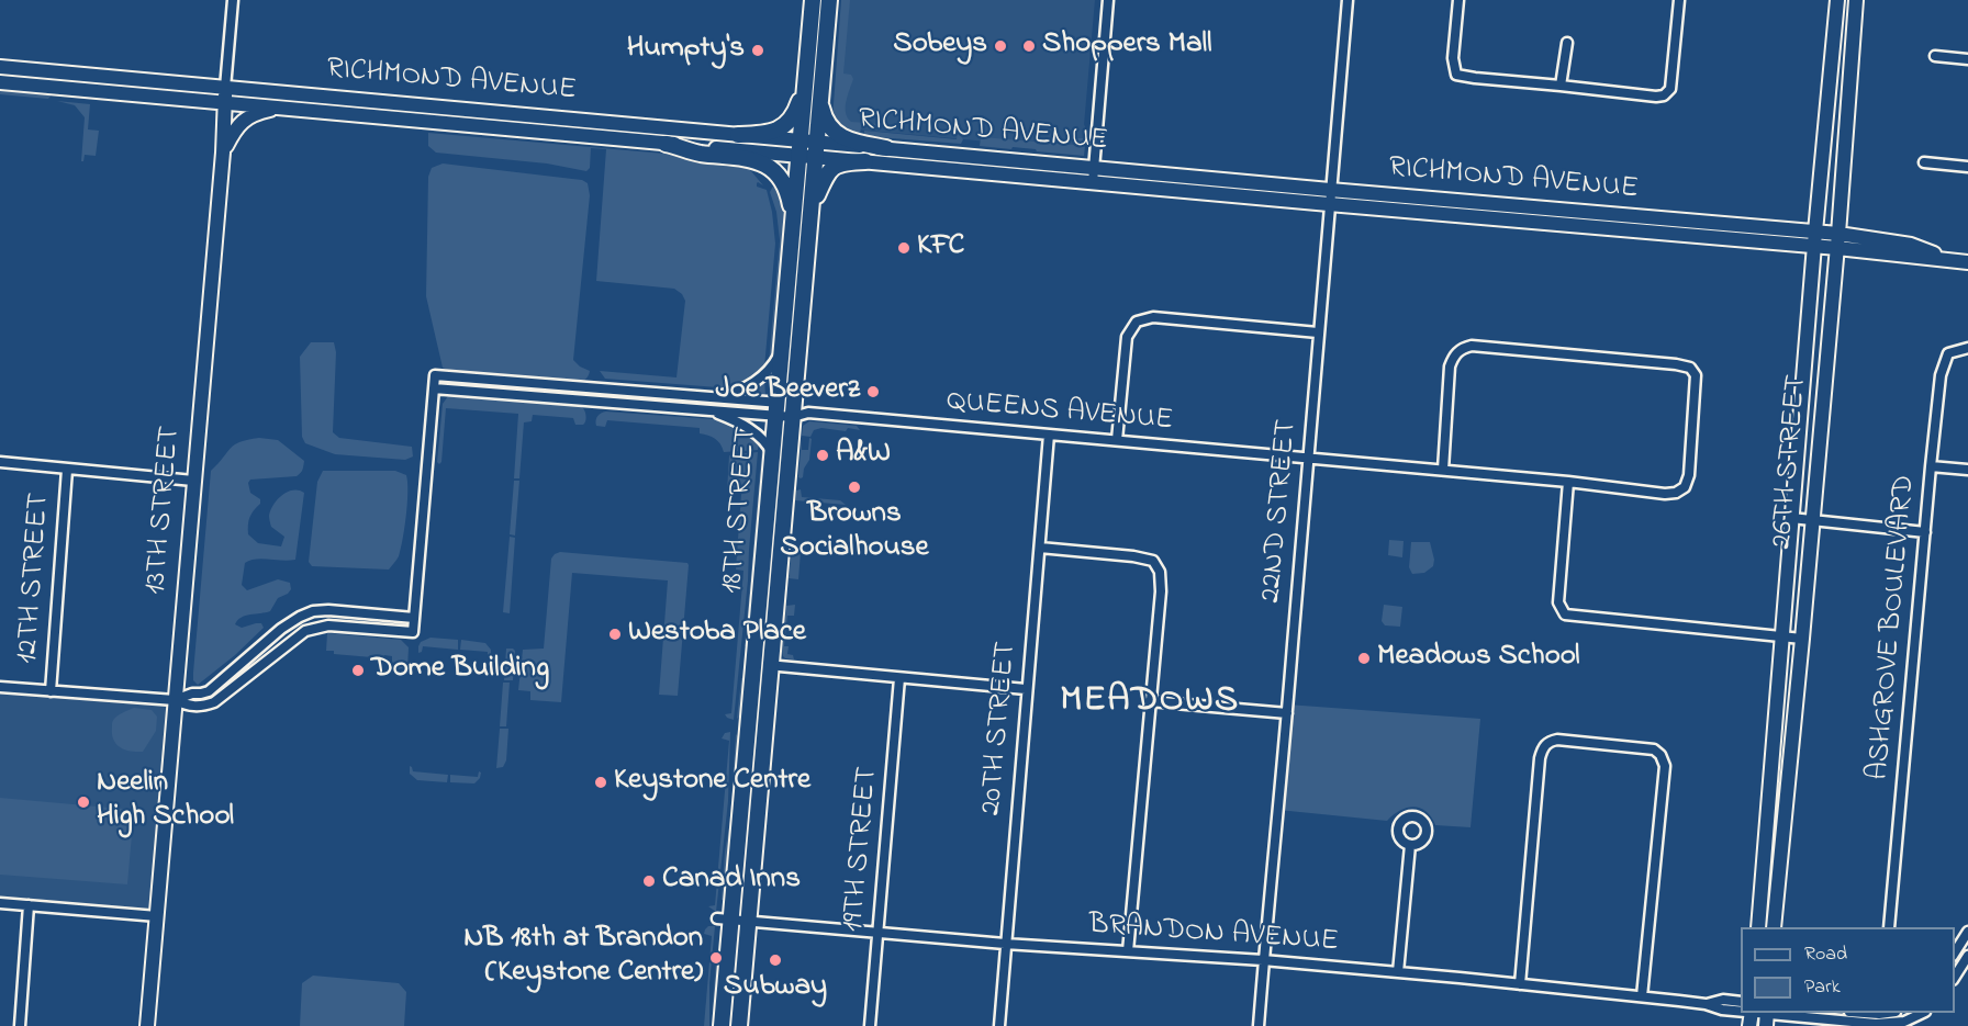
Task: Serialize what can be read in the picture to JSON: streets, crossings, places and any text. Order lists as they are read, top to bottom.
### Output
{
  "streets": {
    "main road": [
      "RICHMOND AVENUE",
      "26TH STREET",
      "13TH STREET",
      "18TH STREET"
    ],
    "street": [
      "QUEENS AVENUE",
      "22ND STREET",
      "12TH STREET",
      "ASHGROVE BOULEVARD",
      "20TH STREET",
      "19TH STREET",
      "BRANDON AVENUE"
    ]
  },
  "crossings": [
    ["RICHMOND AVENUE", "26TH STREET"],
    ["RICHMOND AVENUE", "13TH STREET"],
    ["RICHMOND AVENUE", "18TH STREET"],
    ["RICHMOND AVENUE", "22ND STREET"],
    ["QUEENS AVENUE", "18TH STREET"],
    ["QUEENS AVENUE", "22ND STREET"],
    ["QUEENS AVENUE", "20TH STREET"],
    ["18TH STREET", "BRANDON AVENUE"],
    ["22ND STREET", "BRANDON AVENUE"],
    ["20TH STREET", "BRANDON AVENUE"],
    ["19TH STREET", "BRANDON AVENUE"]
  ],
  "districts": ["MEADOWS"],
  "places": [
    "Sobeys",
    "Shoppers Mall",
    "Humpty's",
    "KFC",
    "Joe Beeverz",
    "A&W",
    "Browns Socialhouse",
    "Westoba Place",
    "Meadows School",
    "Dome Building",
    "Keystone Centre",
    "Neelin High School",
    "Canad Inns",
    "NB 18th at Brandon (Keystone Centre)",
    "Subway"
  ],
  "legend": ["Road", "Park"]
}
